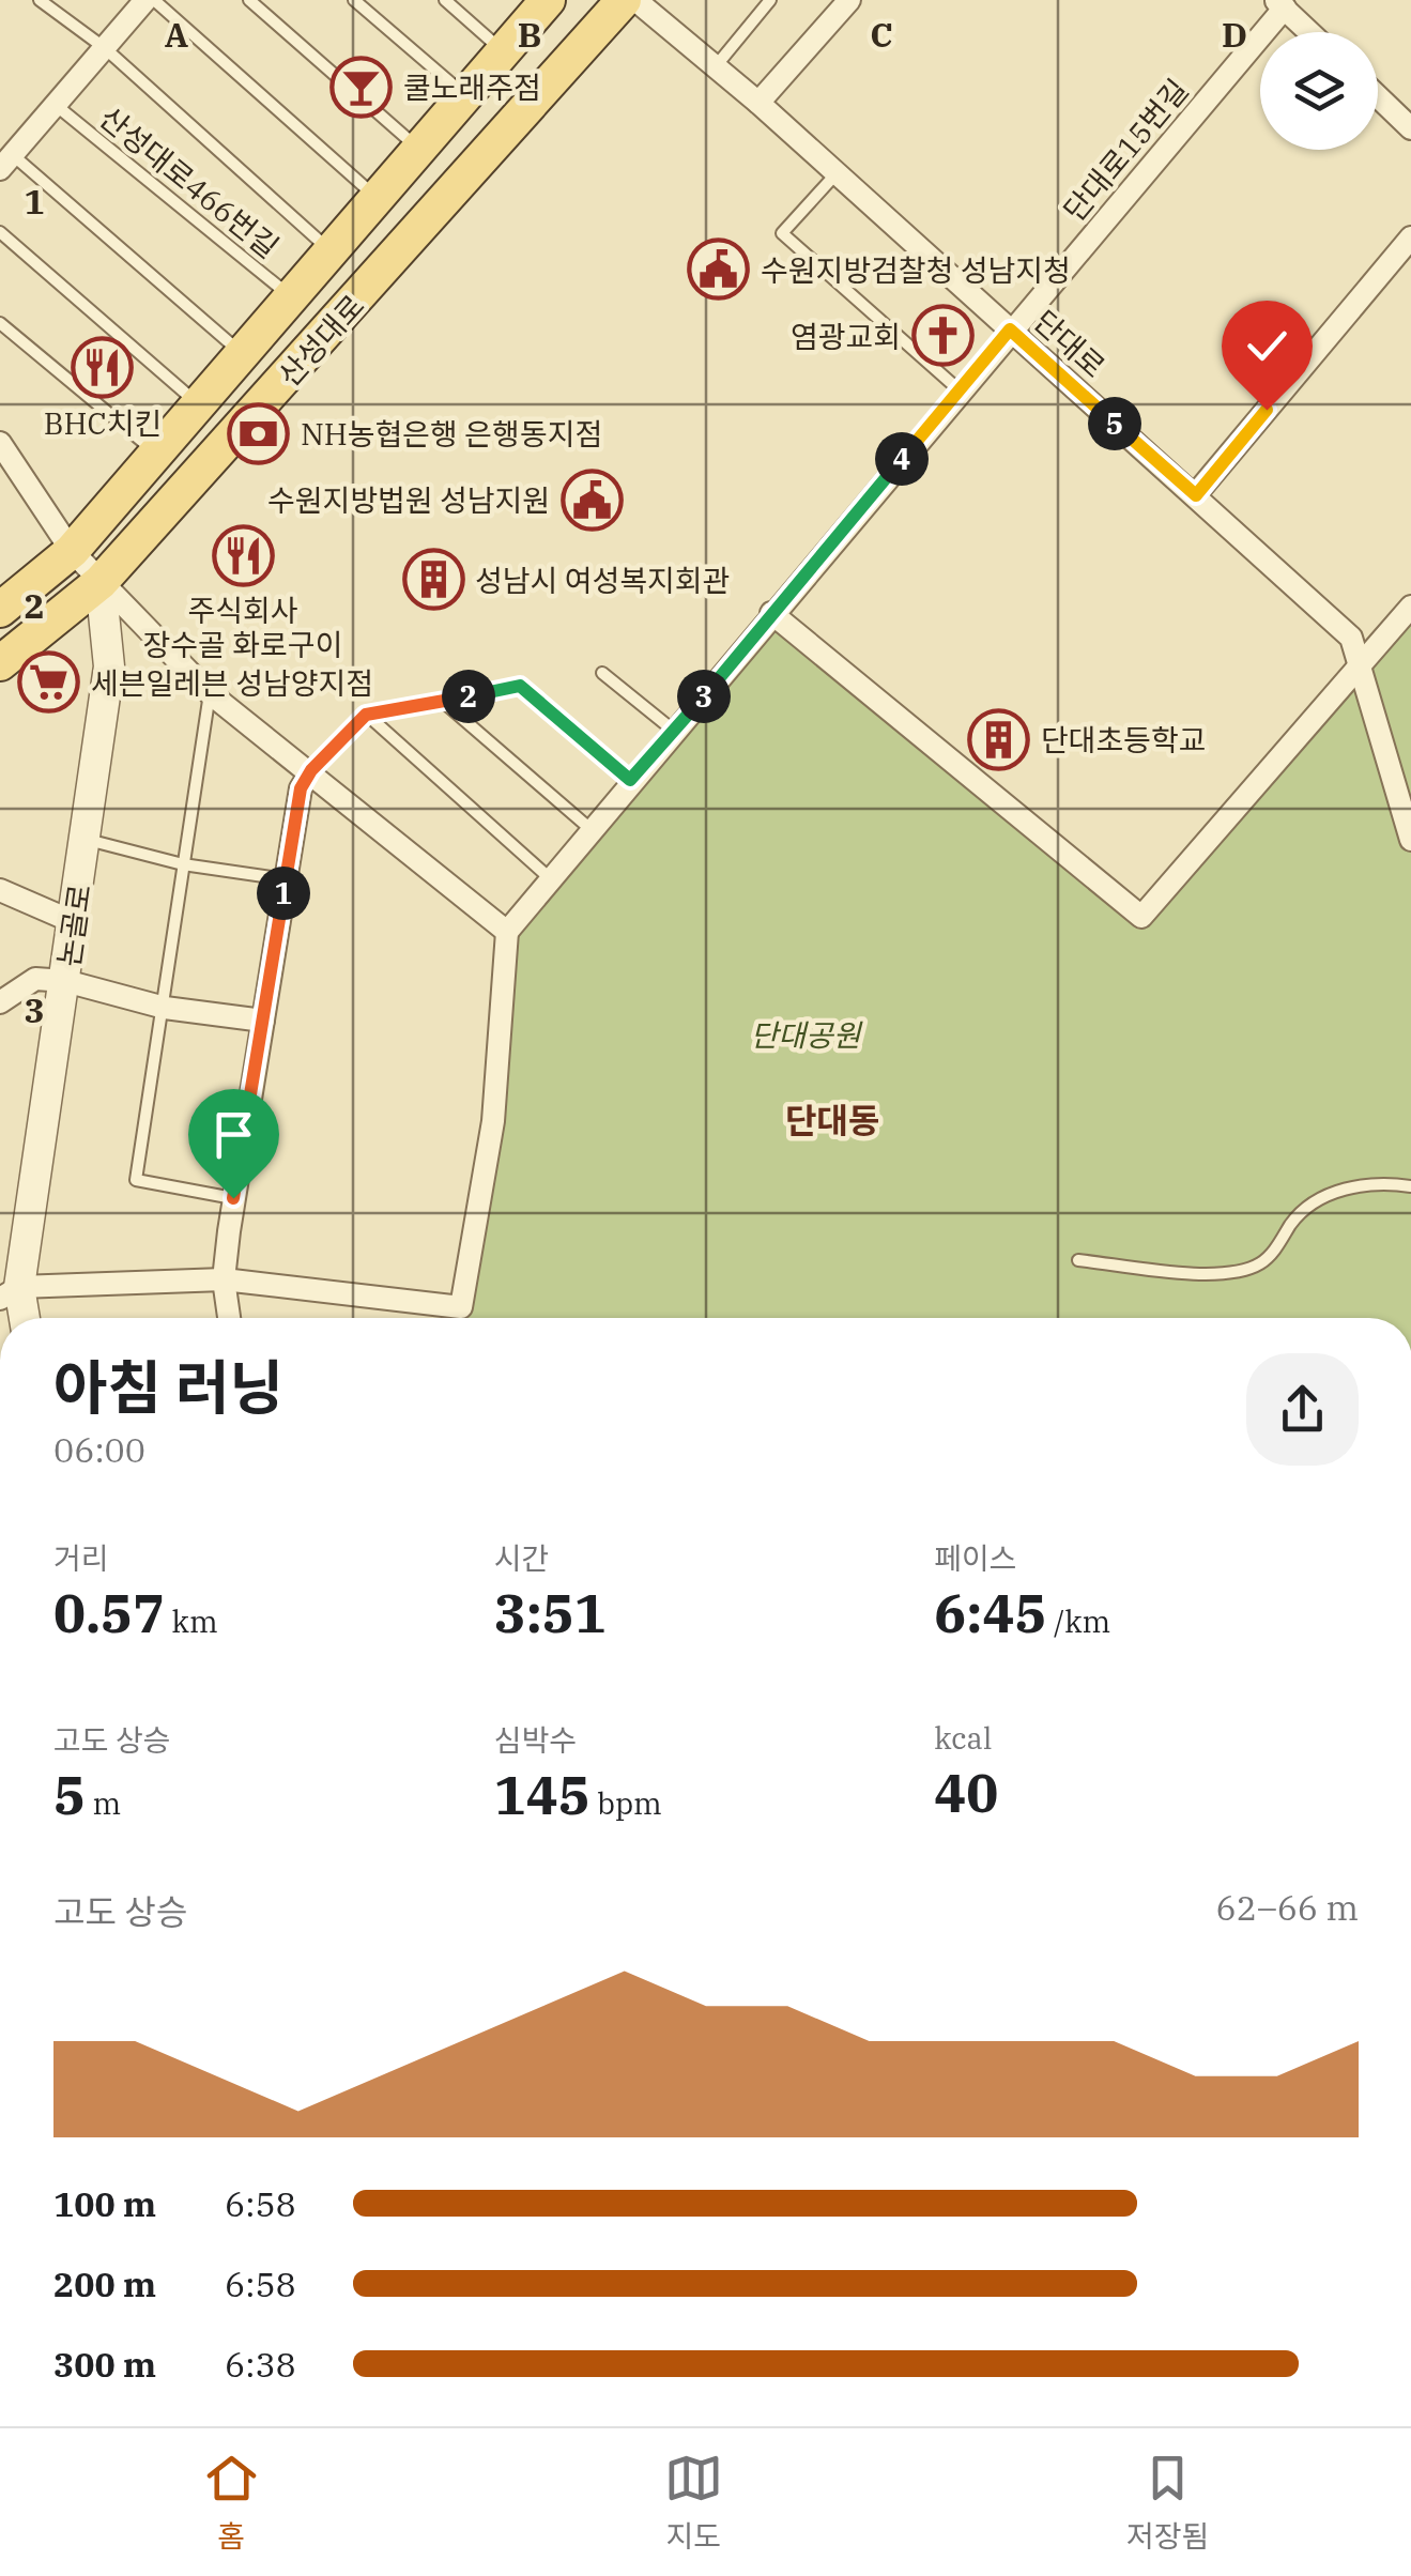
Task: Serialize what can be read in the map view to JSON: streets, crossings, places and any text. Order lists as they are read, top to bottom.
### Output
{
  "streets": {
    "main road": ["산성대로"],
    "street": ["단대로15번길", "단대로", "논골로"],
    "lane": ["산성대로466번길"]
  },
  "crossings": [
    ["단대로15번길", "단대로"],
    ["산성대로466번길", "산성대로"],
    ["산성대로", "논골로"]
  ],
  "districts": ["단대동"],
  "parks": ["단대공원"],
  "places": {
    "bar": ["쿨노래주점"],
    "public building": ["수원지방검찰청 성남지청", "수원지방법원 성남지원"],
    "church": ["염광교회"],
    "restaurant": ["BHC치킨", "주식회사 장수골 화로구이"],
    "bank": ["NH농협은행 은행동지점"],
    "building": ["성남시 여성복지회관", "단대초등학교"],
    "supermarket": ["세븐일레븐 성남양지점"]
  },
  "page": {
    "pins": [
      "5",
      "4",
      "2",
      "3",
      "1"
    ],
    "heading": ["아침 러닝", "06:00"],
    "stats": [
      ["거리", "0.57 km"],
      ["시간", "3:51"],
      ["페이스", "6:45 /km"],
      ["고도 상승", "5 m"],
      ["심박수", "145 bpm"],
      ["kcal", "40"]
    ],
    "chart": ["고도 상승", "62–66 m"],
    "list": [
      {
        "name": "100 m",
        "note": "6:58"
      },
      {
        "name": "200 m",
        "note": "6:58"
      },
      {
        "name": "300 m",
        "note": "6:38"
      }
    ],
    "tabs": ["홈", "지도", "저장됨"]
  },
  "grid": {
    "columns": [
      "A",
      "B",
      "C",
      "D"
    ],
    "rows": ["1", "2", "3"]
  }
}
